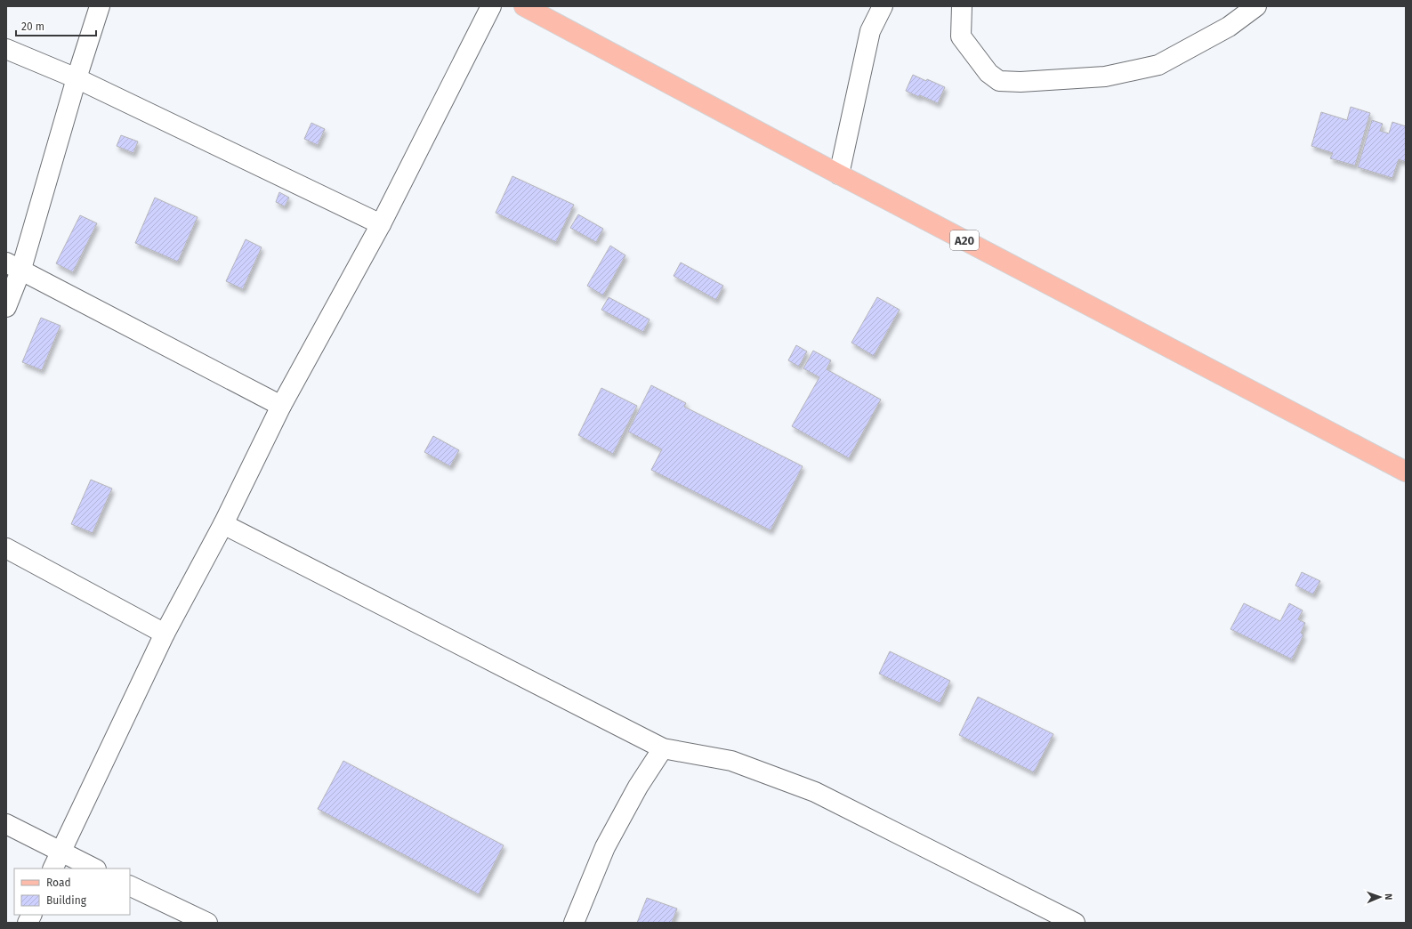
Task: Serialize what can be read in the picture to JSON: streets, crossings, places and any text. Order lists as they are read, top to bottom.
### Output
{
  "streets": {
    "main road": ["A20"]
  },
  "legend": ["Road", "Building"],
  "scale_bar": "20 m",
  "north": "right"
}
